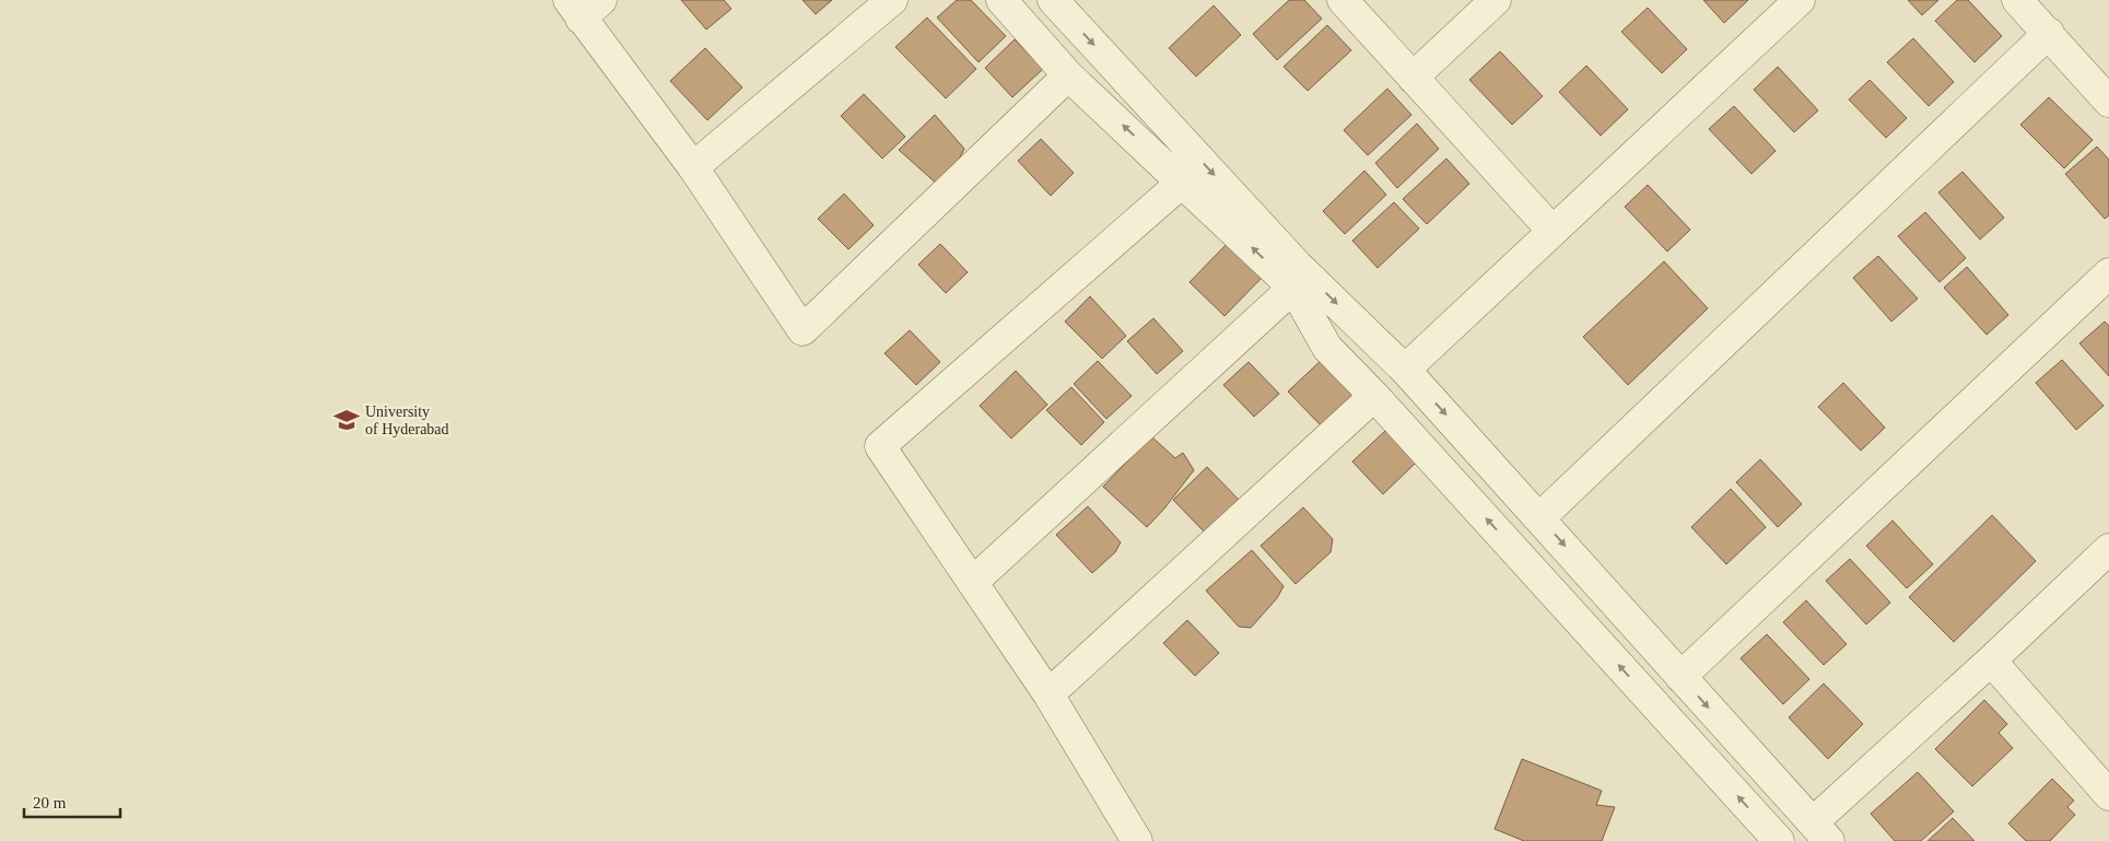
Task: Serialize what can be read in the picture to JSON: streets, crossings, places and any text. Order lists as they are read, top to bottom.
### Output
{
  "places": {
    "school or university": ["University of Hyderabad"]
  },
  "scale_bar": "20 m"
}
